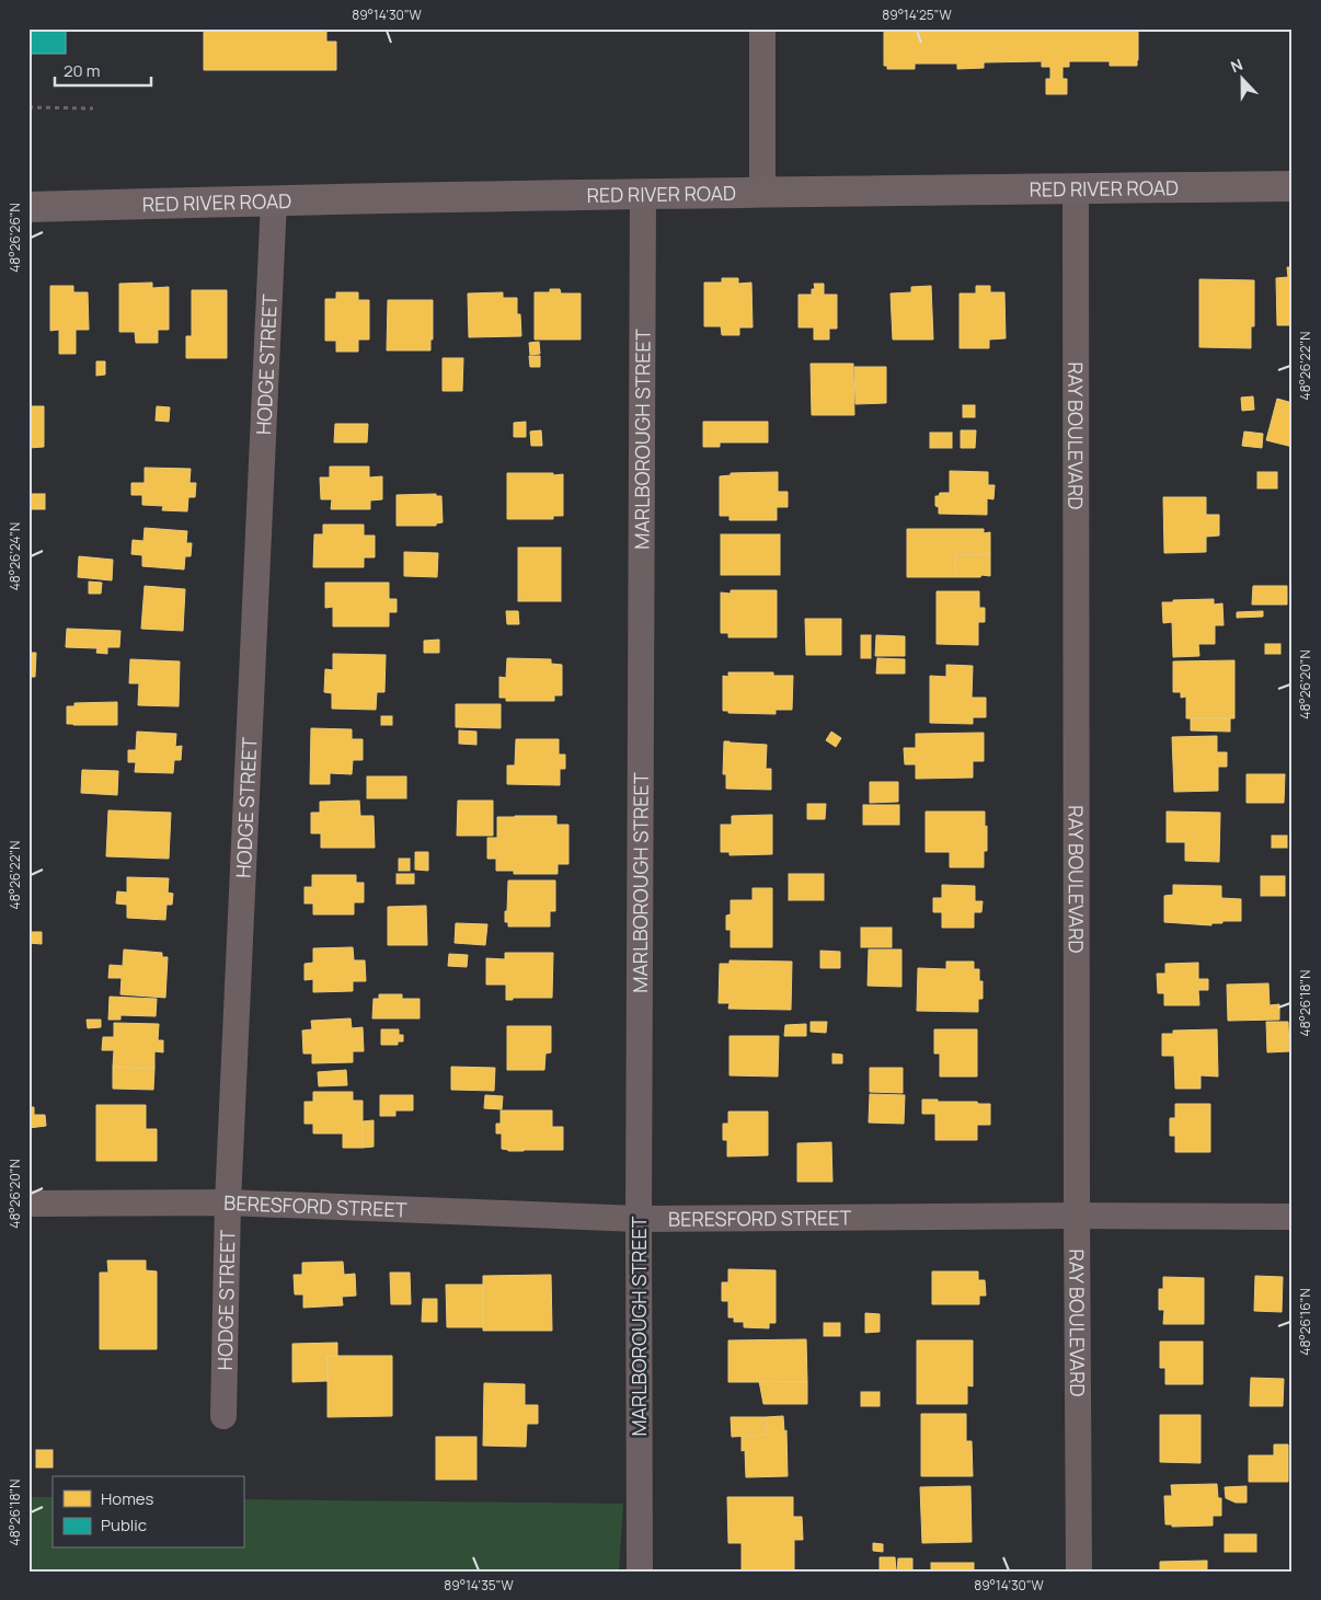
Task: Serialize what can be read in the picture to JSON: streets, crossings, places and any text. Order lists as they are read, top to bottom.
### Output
{
  "streets": {
    "main road": ["RED RIVER ROAD"],
    "street": [
      "HODGE STREET",
      "RAY BOULEVARD",
      "MARLBOROUGH STREET",
      "BERESFORD STREET"
    ]
  },
  "crossings": [
    ["RED RIVER ROAD", "HODGE STREET"],
    ["RED RIVER ROAD", "RAY BOULEVARD"],
    ["RED RIVER ROAD", "MARLBOROUGH STREET"],
    ["HODGE STREET", "BERESFORD STREET"],
    ["RAY BOULEVARD", "BERESFORD STREET"],
    ["MARLBOROUGH STREET", "BERESFORD STREET"]
  ],
  "legend": ["Homes", "Public"],
  "scale_bar": "20 m",
  "north": "top",
  "coordinates": [
    "89°14'30\"W",
    "89°14'25\"W",
    "48°26'26\"N",
    "48°26'22\"N",
    "48°26'24\"N",
    "48°26'20\"N",
    "48°26'18\"N",
    "48°26'16\"N",
    "89°14'35\"W"
  ]
}
